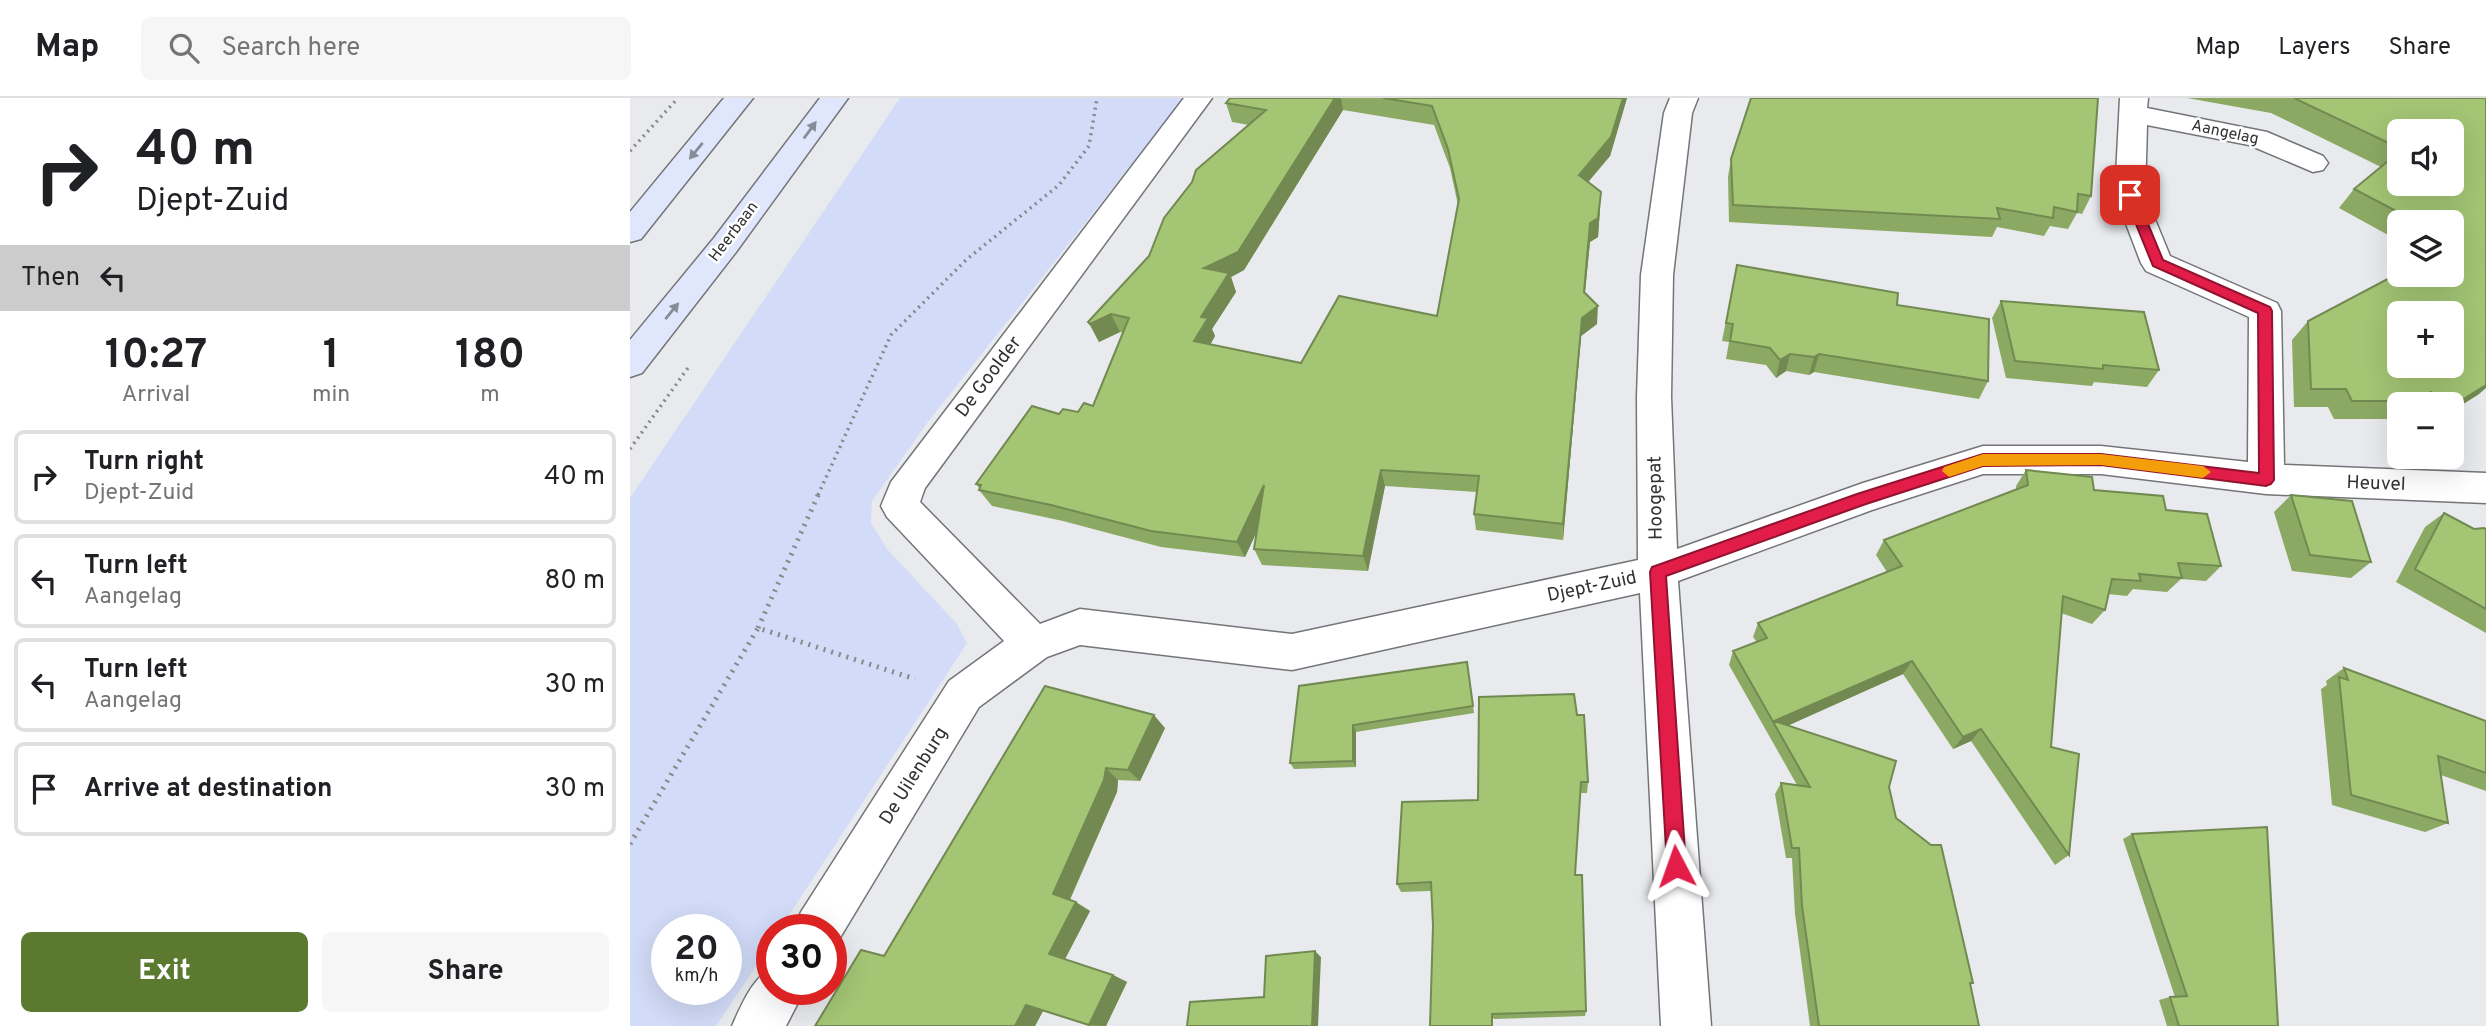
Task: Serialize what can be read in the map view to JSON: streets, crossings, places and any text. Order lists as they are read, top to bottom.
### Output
{
  "streets": {
    "main road": ["Heerbaan"],
    "street": [
      "Aangelag",
      "De Goolder",
      "Heuvel",
      "Hoogepat",
      "Djept-Zuid",
      "De Uilenburg"
    ]
  },
  "crossings": [
    ["Aangelag", "Heuvel"],
    ["Aangelag", "Djept-Zuid"],
    ["De Goolder", "Djept-Zuid"],
    ["De Goolder", "De Uilenburg"],
    ["Heuvel", "Djept-Zuid"],
    ["Hoogepat", "Djept-Zuid"],
    ["Djept-Zuid", "De Uilenburg"]
  ],
  "page": {
    "header": "Map",
    "search": "Search here",
    "nav": ["Map", "Layers", "Share"],
    "turn": ["40 m", "Djept-Zuid"],
    "map_buttons": ["+", "−"],
    "then": "Then",
    "eta": [
      "10:27",
      "Arrival",
      "1",
      "min",
      "180",
      "m"
    ],
    "list": [
      {
        "name": "Turn right",
        "note": "Djept-Zuid",
        "value": "40 m"
      },
      {
        "name": "Turn left",
        "note": "Aangelag",
        "value": "80 m"
      },
      {
        "name": "Turn left",
        "note": "Aangelag",
        "value": "30 m"
      },
      {
        "name": "Arrive at destination",
        "value": "30 m"
      }
    ],
    "speed": "20 km/h",
    "limit": "30",
    "buttons": ["Exit", "Share"]
  }
}
